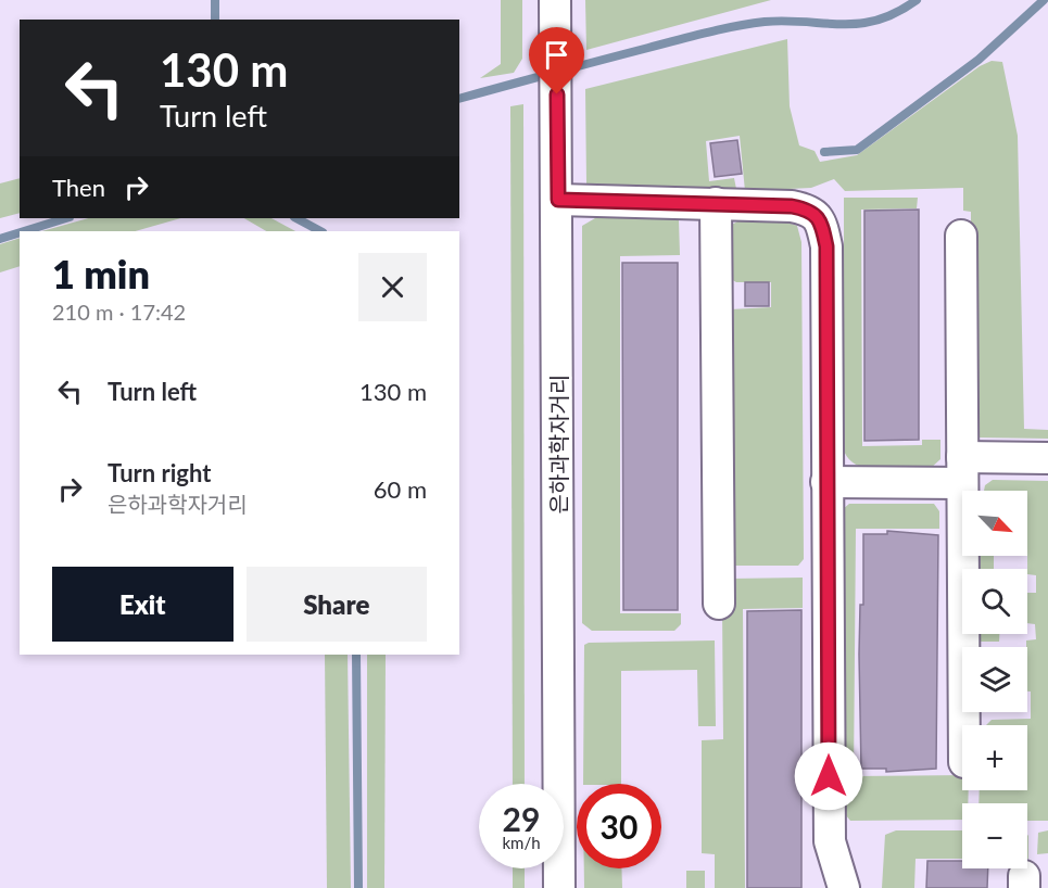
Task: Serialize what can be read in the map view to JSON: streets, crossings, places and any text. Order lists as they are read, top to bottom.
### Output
{
  "streets": {
    "street": ["은하과학자거리"]
  },
  "north": "bottom right",
  "page": {
    "turn": ["130 m", "Turn left"],
    "then": "Then",
    "heading": ["1 min", "210 m · 17:42"],
    "list": [
      {
        "name": "Turn left",
        "value": "130 m"
      },
      {
        "name": "Turn right",
        "note": "은하과학자거리",
        "value": "60 m"
      }
    ],
    "map_buttons": ["+", "−"],
    "buttons": ["Exit", "Share"],
    "speed": "29 km/h",
    "limit": "30"
  }
}
